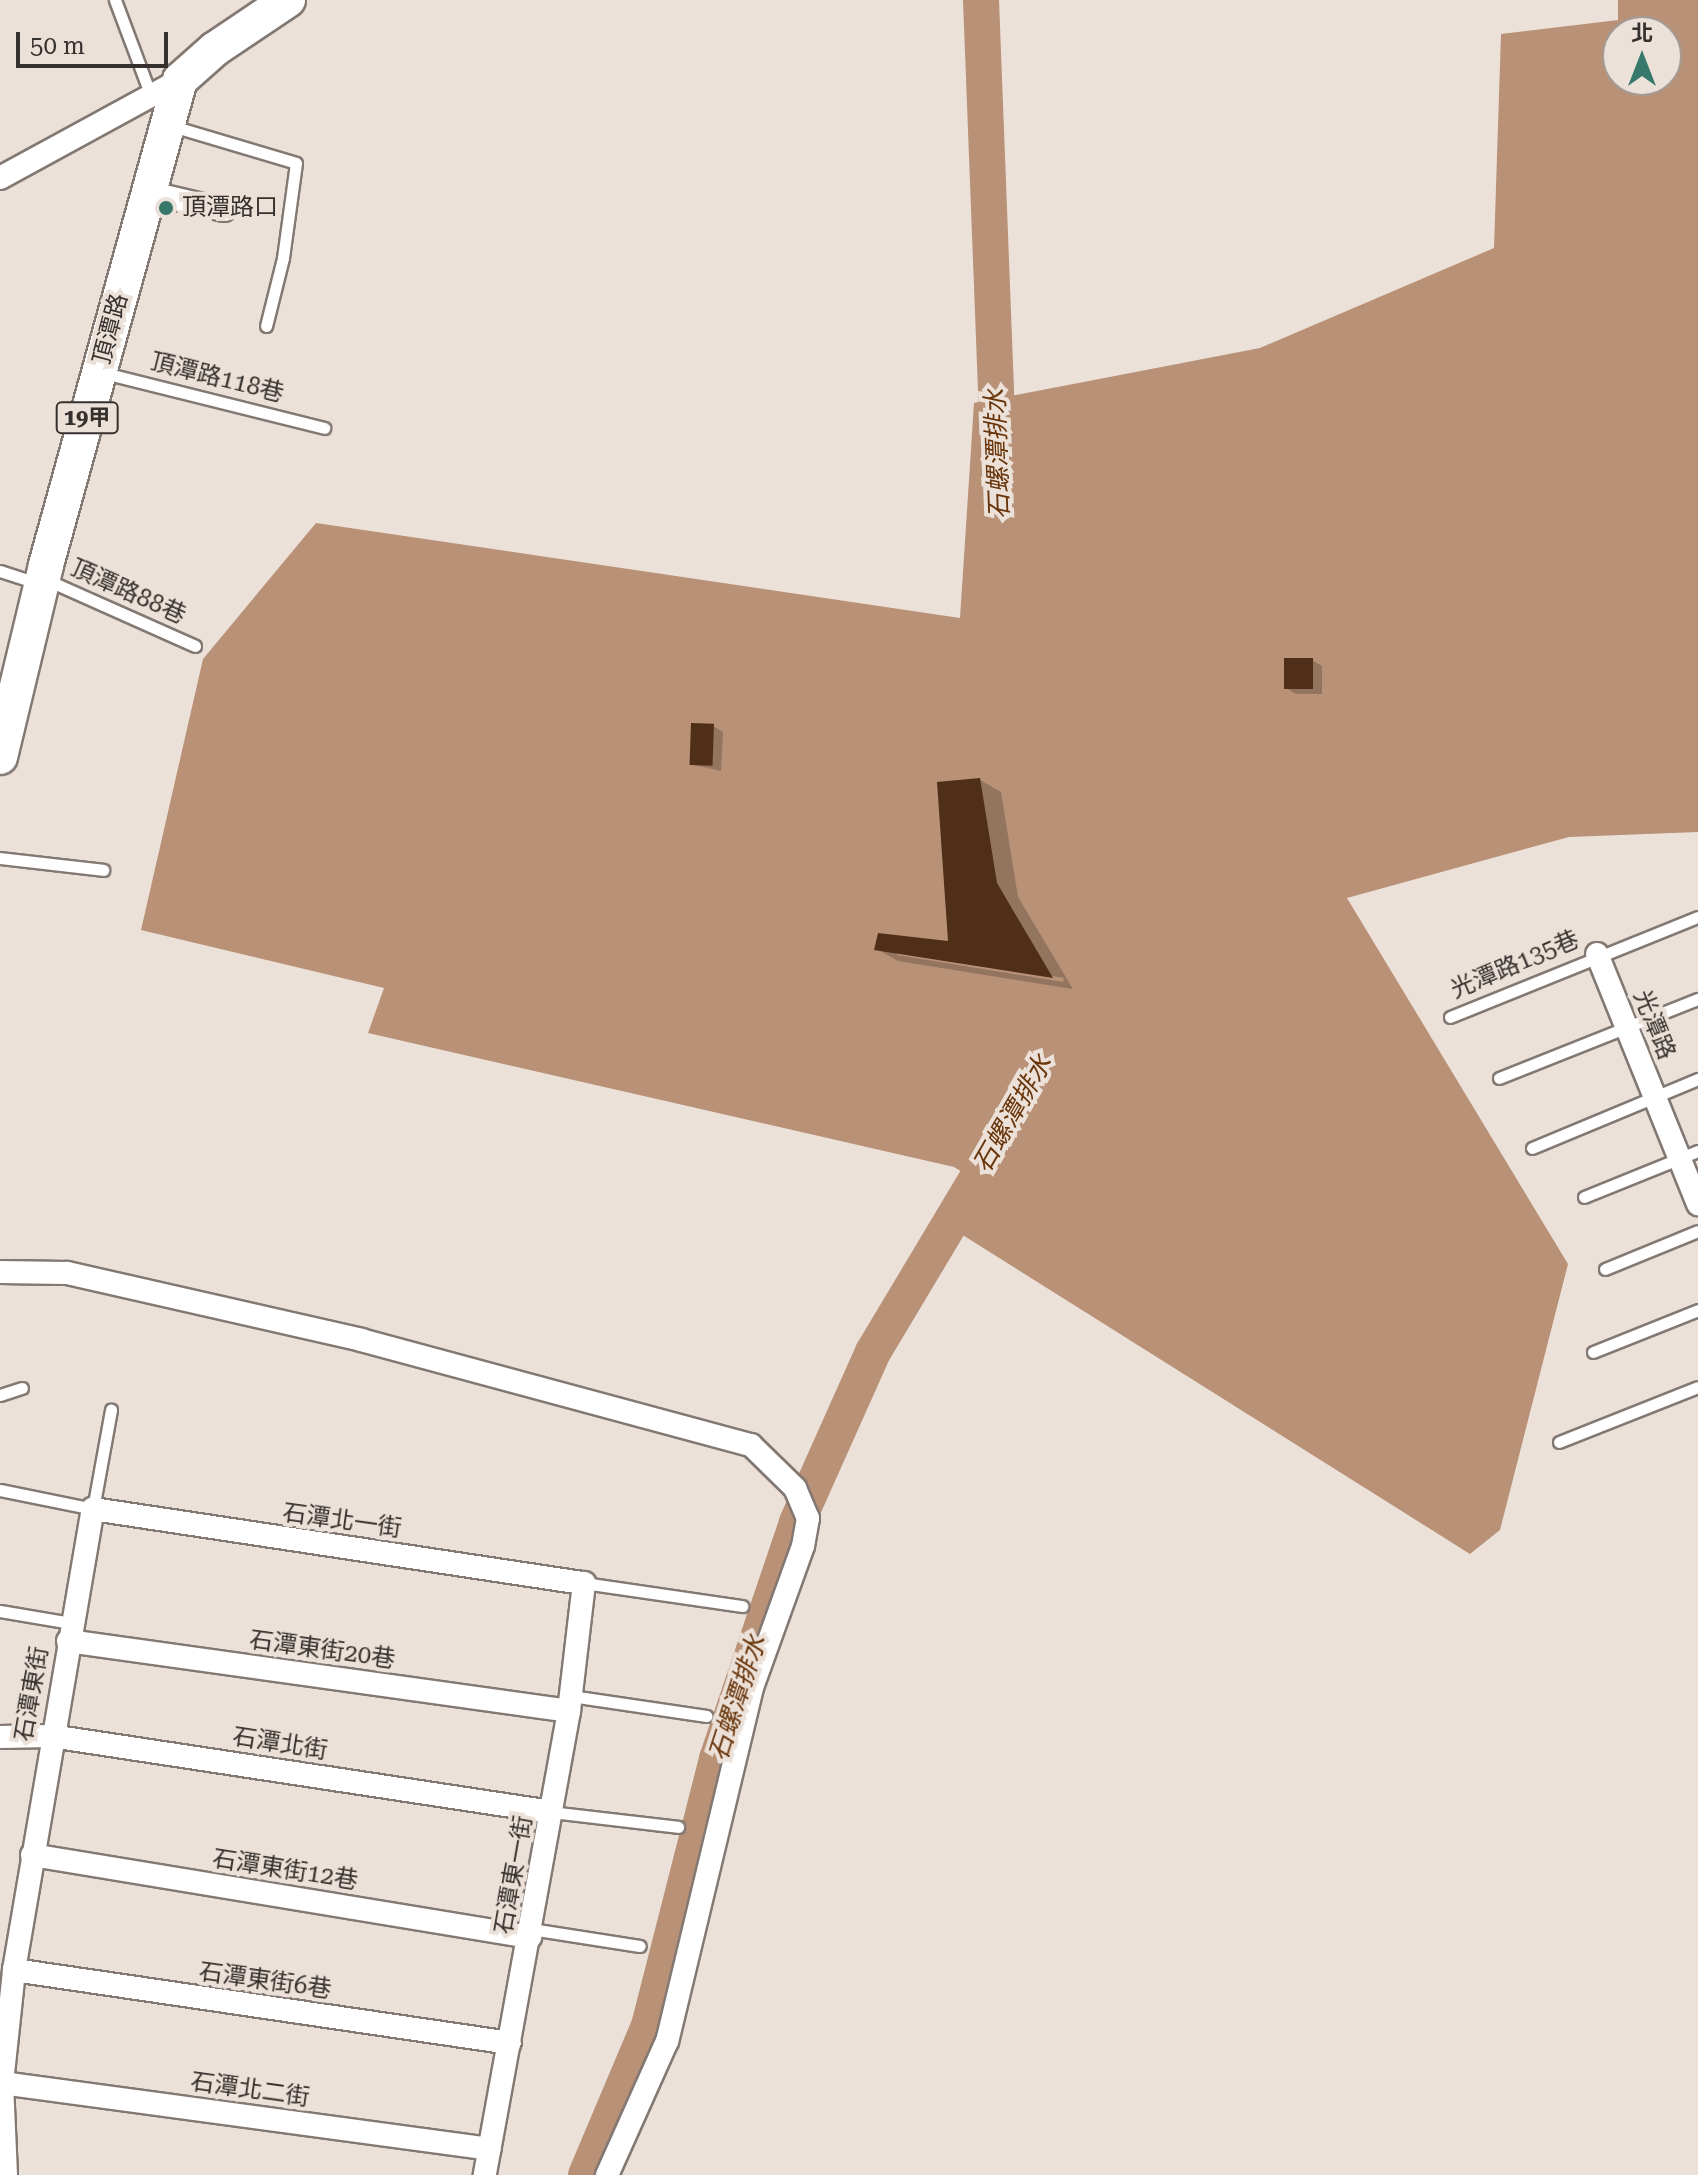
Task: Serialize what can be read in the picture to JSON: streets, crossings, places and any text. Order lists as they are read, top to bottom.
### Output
{
  "streets": {
    "main road": ["頂潭路", "19甲"],
    "street": [
      "光潭路",
      "石潭北一街",
      "石潭東街20巷",
      "石潭東街",
      "石潭北街",
      "石潭東街12巷",
      "石潭東一街",
      "石潭東街6巷",
      "石潭北二街"
    ],
    "lane": ["頂潭路118巷", "頂潭路88巷", "光潭路135巷"]
  },
  "crossings": [
    ["頂潭路", "頂潭路118巷"],
    ["頂潭路", "頂潭路88巷"],
    ["光潭路135巷", "光潭路"],
    ["石潭北一街", "石潭東街"],
    ["石潭北一街", "石潭東一街"],
    ["石潭東街20巷", "石潭東街"],
    ["石潭東街20巷", "石潭東一街"],
    ["石潭東街", "石潭北街"],
    ["石潭東街", "石潭東街12巷"],
    ["石潭東街", "石潭東街6巷"],
    ["石潭東街", "石潭北二街"],
    ["石潭北街", "石潭東一街"],
    ["石潭東街12巷", "石潭東一街"],
    ["石潭東一街", "石潭東街6巷"],
    ["石潭東一街", "石潭北二街"]
  ],
  "water": ["石螺潭排水"],
  "places": ["頂潭路口"],
  "scale_bar": "50 m",
  "north": "top"
}
